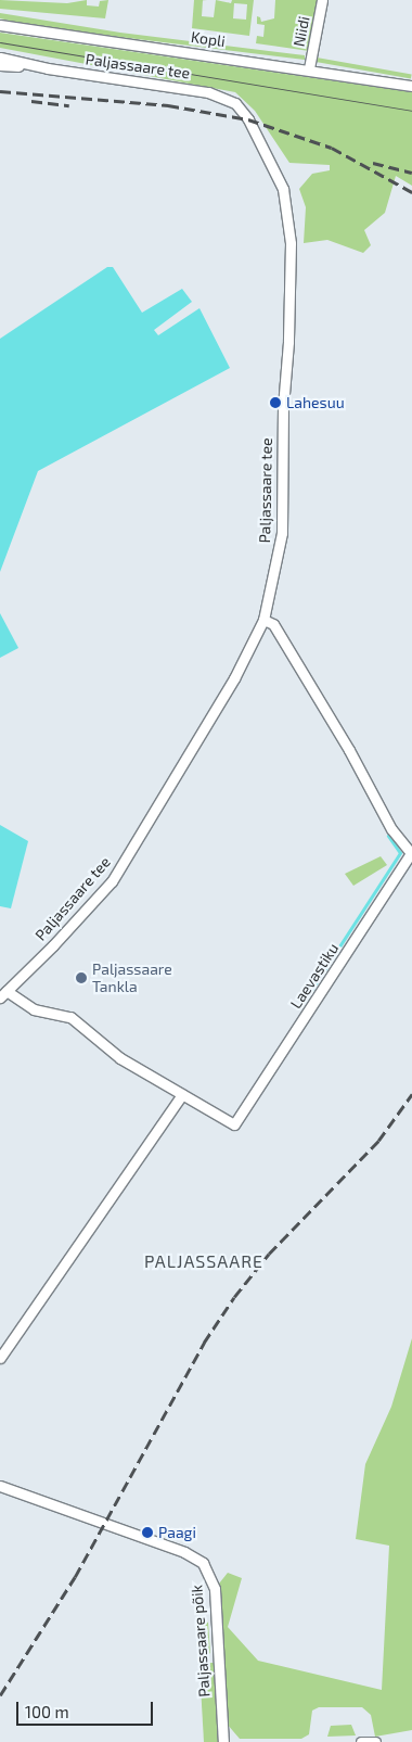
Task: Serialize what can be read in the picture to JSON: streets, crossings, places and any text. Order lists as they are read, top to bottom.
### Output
{
  "streets": {
    "street": [
      "Niidi",
      "Kopli",
      "Paljassaare tee",
      "Laevastiku",
      "Paljassaare põik"
    ]
  },
  "crossings": [
    ["Niidi", "Kopli"],
    ["Paljassaare tee", "Laevastiku"]
  ],
  "districts": ["PALJASSAARE"],
  "places": ["Lahesuu", "Paljassaare Tankla", "Paagi"],
  "scale_bar": "100 m"
}
